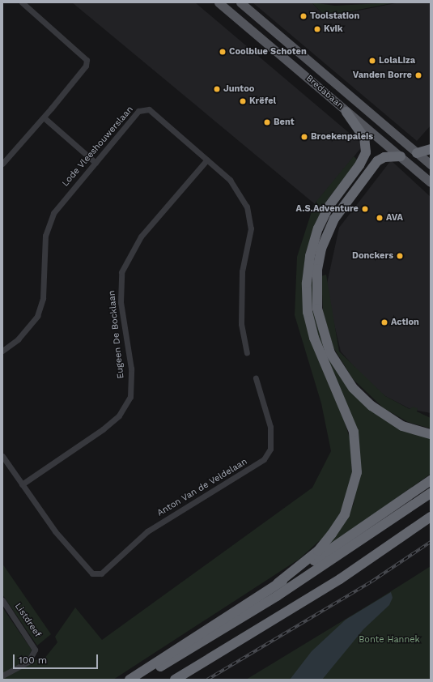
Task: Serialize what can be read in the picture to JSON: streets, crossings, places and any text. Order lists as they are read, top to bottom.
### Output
{
  "streets": {
    "main road": ["Bredabaan"],
    "street": [
      "Lode Vleeshouwerslaan",
      "Eugeen De Bocklaan",
      "Anton Van de Veldelaan",
      "Listdreef"
    ]
  },
  "crossings": [
    ["Lode Vleeshouwerslaan", "Eugeen De Bocklaan"],
    ["Eugeen De Bocklaan", "Anton Van de Veldelaan"]
  ],
  "parks": ["Bonte Hannek"],
  "places": [
    "Toolstation",
    "Kvik",
    "Coolblue Schoten",
    "LolaLiza",
    "Vanden Borre",
    "Juntoo",
    "Krëfel",
    "Bent",
    "Broekenpaleis",
    "A.S.Adventure",
    "AVA",
    "Donckers",
    "Action"
  ],
  "scale_bar": "100 m"
}
